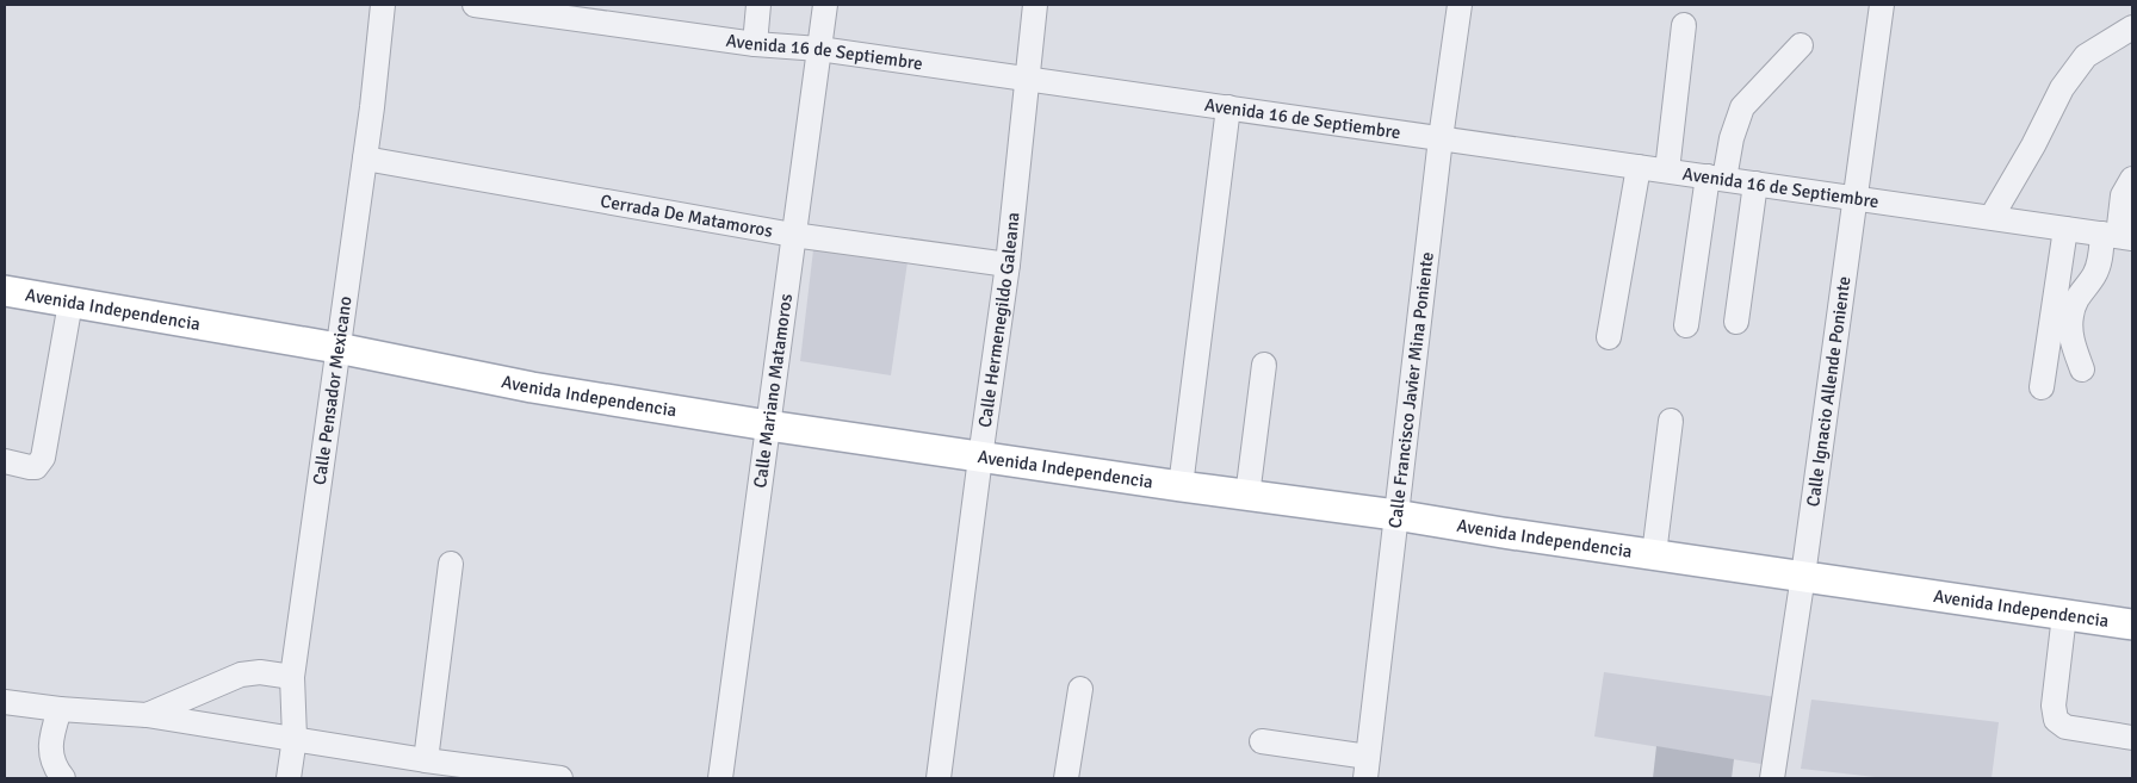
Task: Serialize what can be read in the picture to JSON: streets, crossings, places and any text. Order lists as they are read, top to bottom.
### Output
{
  "streets": {
    "main road": ["Avenida Independencia"],
    "street": [
      "Avenida 16 de Septiembre",
      "Cerrada De Matamoros",
      "Calle Hermenegildo Galeana",
      "Calle Pensador Mexicano",
      "Calle Mariano Matamoros",
      "Calle Francisco Javier Mina Poniente",
      "Calle Ignacio Allende Poniente"
    ]
  },
  "crossings": [
    ["Avenida 16 de Septiembre", "Calle Hermenegildo Galeana"],
    ["Avenida 16 de Septiembre", "Calle Mariano Matamoros"],
    ["Avenida 16 de Septiembre", "Calle Francisco Javier Mina Poniente"],
    ["Avenida 16 de Septiembre", "Calle Ignacio Allende Poniente"],
    ["Cerrada De Matamoros", "Calle Hermenegildo Galeana"],
    ["Cerrada De Matamoros", "Calle Pensador Mexicano"],
    ["Cerrada De Matamoros", "Calle Mariano Matamoros"],
    ["Avenida Independencia", "Calle Hermenegildo Galeana"],
    ["Avenida Independencia", "Calle Pensador Mexicano"],
    ["Avenida Independencia", "Calle Mariano Matamoros"],
    ["Avenida Independencia", "Calle Francisco Javier Mina Poniente"],
    ["Avenida Independencia", "Calle Ignacio Allende Poniente"]
  ]
}
